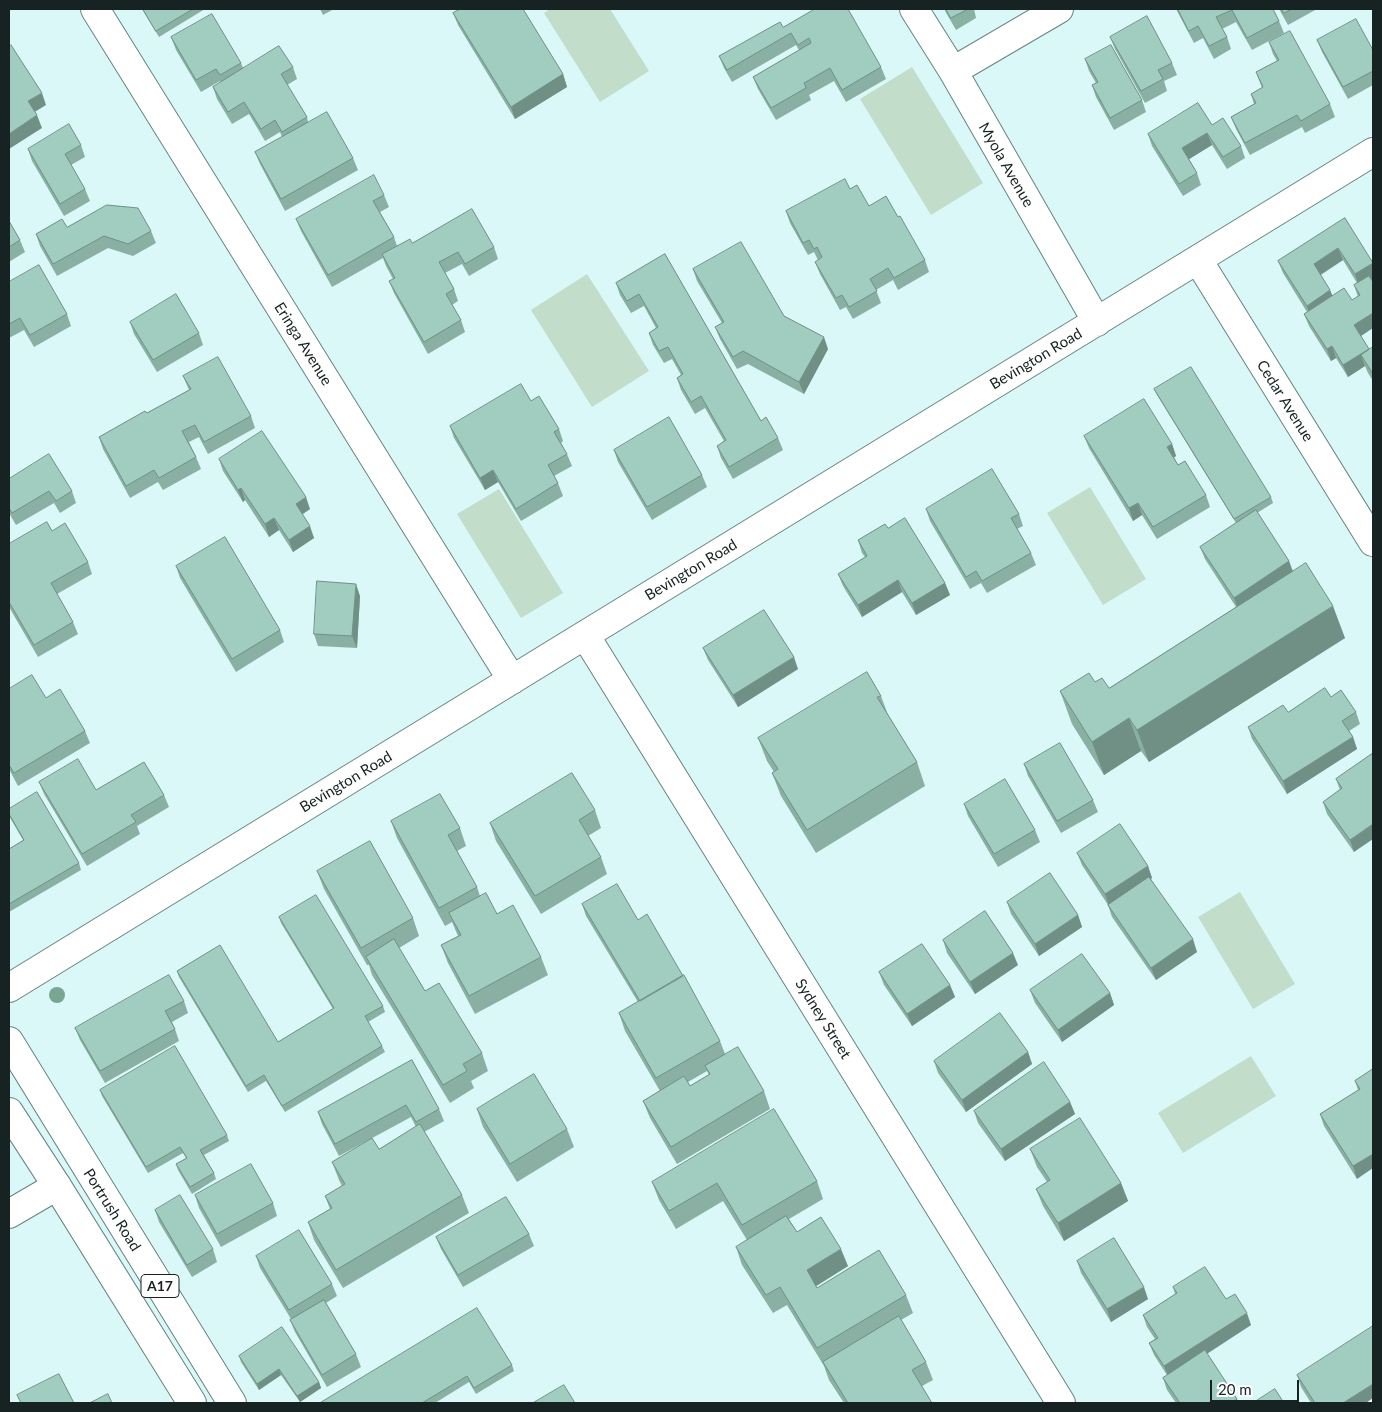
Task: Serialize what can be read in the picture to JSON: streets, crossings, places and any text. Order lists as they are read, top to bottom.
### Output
{
  "streets": {
    "main road": [
      "Myola Avenue",
      "Eringa Avenue",
      "Bevington Road",
      "Cedar Avenue",
      "Sydney Street",
      "Portrush Road",
      "A17"
    ]
  },
  "crossings": [
    ["Myola Avenue", "Bevington Road"],
    ["Eringa Avenue", "Bevington Road"],
    ["Bevington Road", "Cedar Avenue"],
    ["Bevington Road", "Sydney Street"]
  ],
  "scale_bar": "20 m"
}
